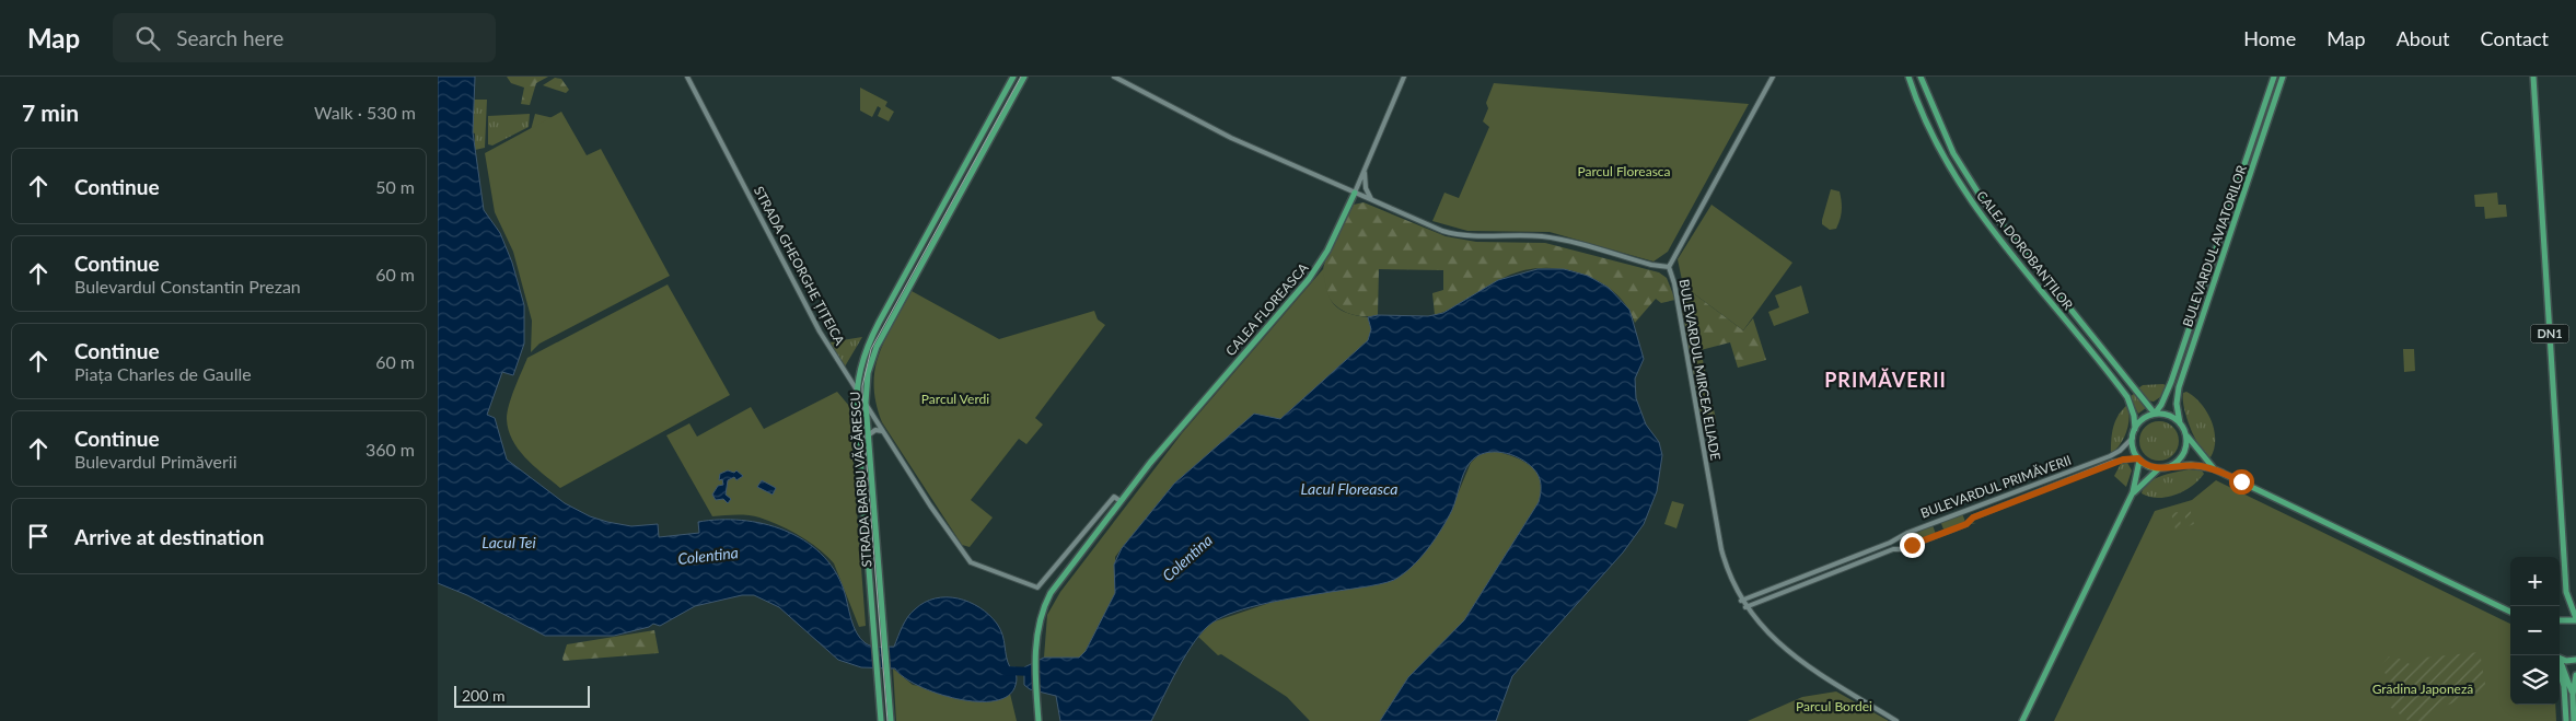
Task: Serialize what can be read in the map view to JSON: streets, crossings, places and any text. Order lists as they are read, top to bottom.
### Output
{
  "streets": {
    "main road": [
      "BULEVARDUL AVIATORILOR",
      "CALEA DOROBANȚILOR",
      "CALEA FLOREASCA",
      "DN1",
      "STRADA BARBU VĂCĂRESCU"
    ],
    "street": ["STRADA GHEORGHE ȚIȚEICA", "BULEVARDUL MIRCEA ELIADE", "BULEVARDUL PRIMĂVERII"]
  },
  "crossings": [
    ["BULEVARDUL AVIATORILOR", "CALEA DOROBANȚILOR"],
    ["BULEVARDUL AVIATORILOR", "BULEVARDUL PRIMĂVERII"],
    ["CALEA DOROBANȚILOR", "BULEVARDUL PRIMĂVERII"],
    ["STRADA GHEORGHE ȚIȚEICA", "STRADA BARBU VĂCĂRESCU"],
    ["CALEA FLOREASCA", "BULEVARDUL MIRCEA ELIADE"],
    ["BULEVARDUL MIRCEA ELIADE", "BULEVARDUL PRIMĂVERII"]
  ],
  "districts": ["PRIMĂVERII"],
  "water": ["Lacul Floreasca", "Lacul Tei", "Colentina"],
  "parks": [
    "Parcul Floreasca",
    "Parcul Verdi",
    "Grădina Japoneză",
    "Parcul Bordei"
  ],
  "scale_bar": "200 m",
  "page": {
    "header": "Map",
    "search": "Search here",
    "nav": [
      "Home",
      "Map",
      "About",
      "Contact"
    ],
    "heading": ["7 min", "Walk · 530 m"],
    "list": [
      ["Continue", "50 m"],
      ["Continue", "Bulevardul Constantin Prezan", "60 m"],
      ["Continue", "Piața Charles de Gaulle", "60 m"],
      ["Continue", "Bulevardul Primăverii", "360 m"],
      "Arrive at destination"
    ],
    "map_buttons": ["+", "−"],
    "scale": "200 m"
  }
}
